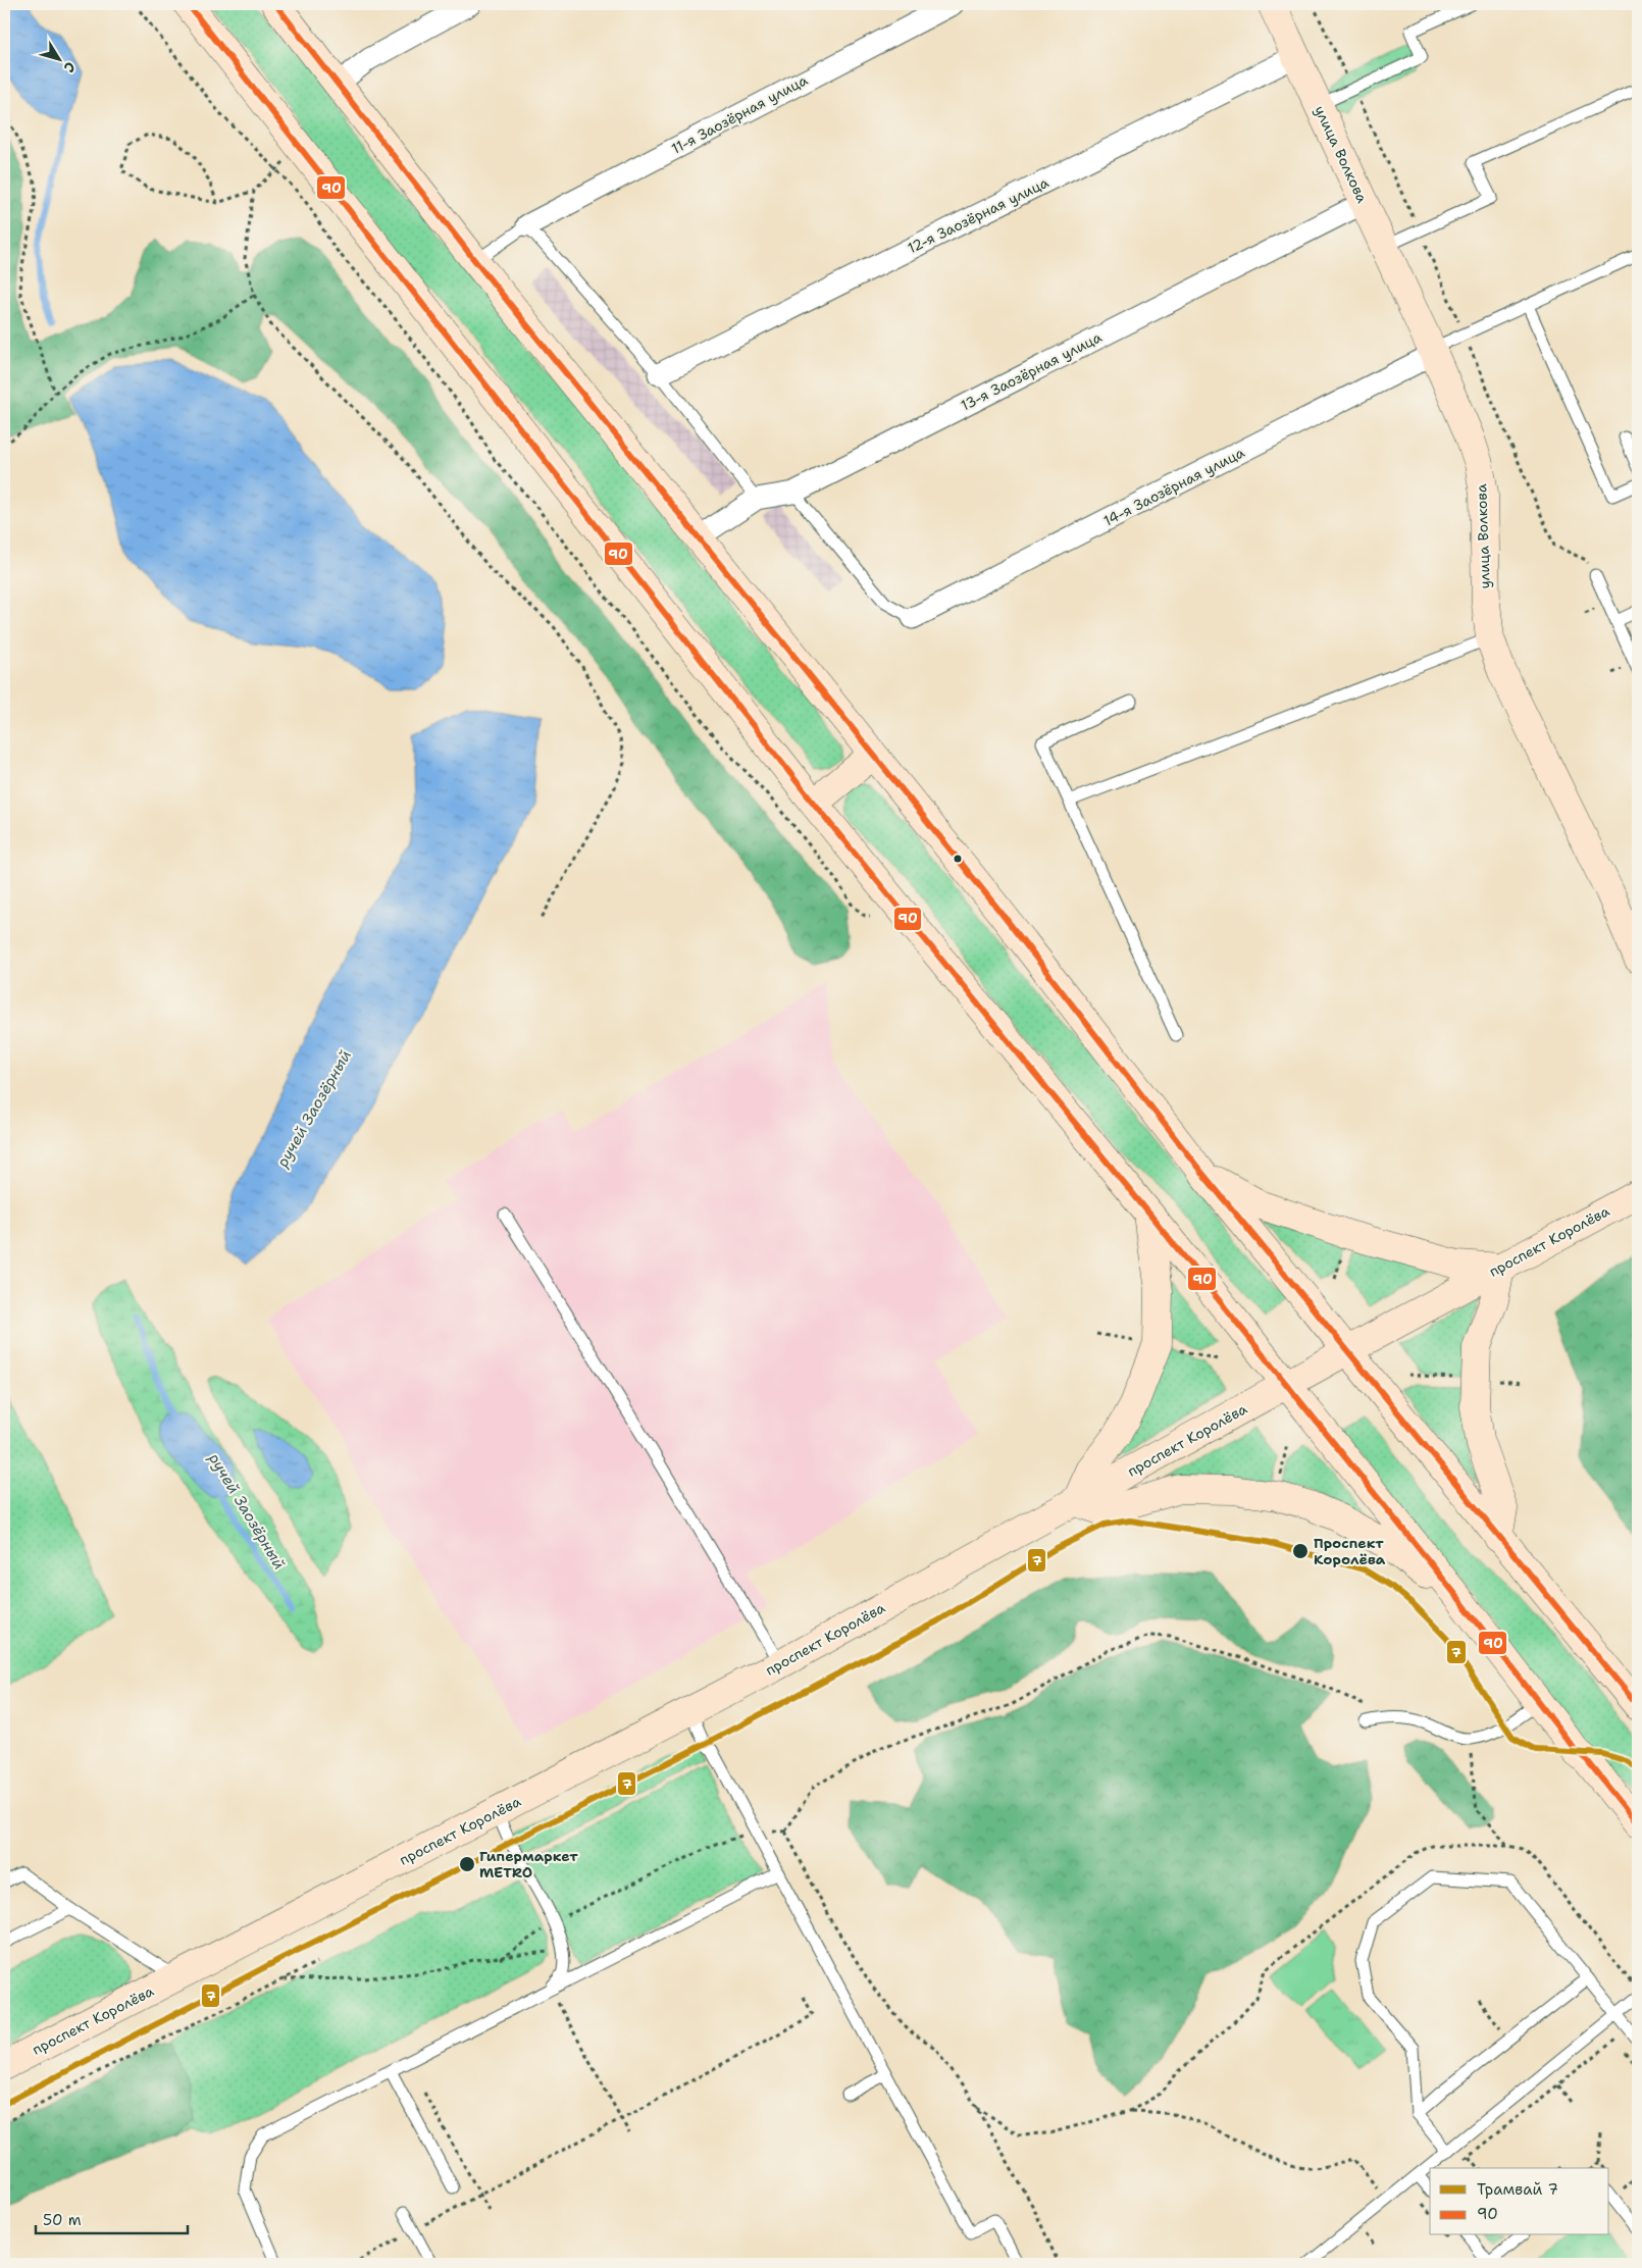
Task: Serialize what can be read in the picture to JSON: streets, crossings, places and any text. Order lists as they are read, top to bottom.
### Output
{
  "streets": {
    "main road": ["улица Волкова", "проспект Королёва"],
    "street": [
      "11-я Заозёрная улица",
      "12-я Заозёрная улица",
      "13-я Заозёрная улица",
      "14-я Заозёрная улица"
    ]
  },
  "crossings": [
    ["улица Волкова", "12-я Заозёрная улица"],
    ["улица Волкова", "13-я Заозёрная улица"],
    ["улица Волкова", "14-я Заозёрная улица"]
  ],
  "water": ["ручей Заозёрный"],
  "places": ["Проспект Королёва", "Гипермаркет METRO"],
  "lines": ["transit line 90", "tram line 7"],
  "legend": ["Трамвай 7", "90"],
  "scale_bar": "50 m",
  "north": "bottom right"
}
